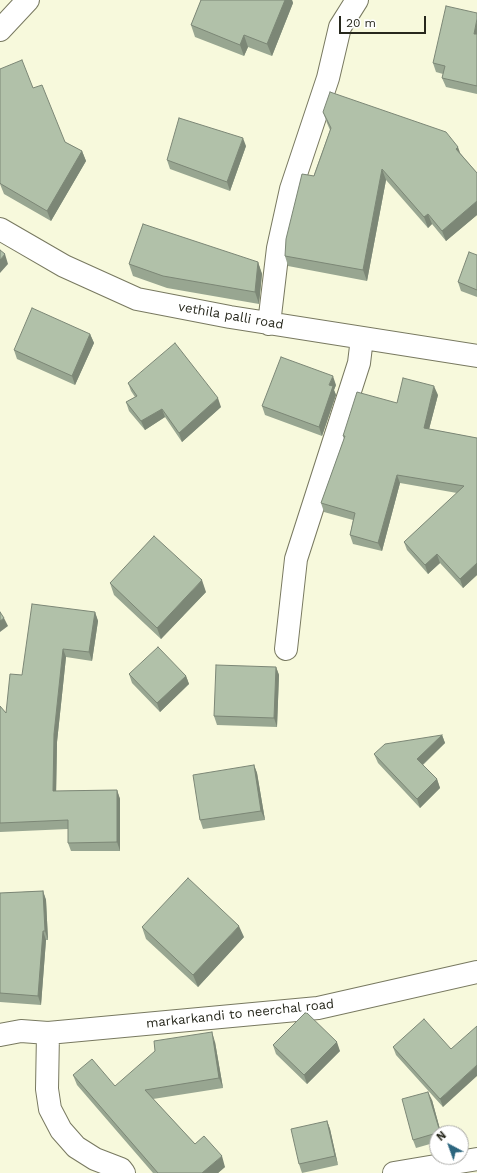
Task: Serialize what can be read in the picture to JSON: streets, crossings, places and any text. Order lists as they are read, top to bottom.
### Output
{
  "streets": {
    "street": ["vethila palli road", "markarkandi to neerchal road"]
  },
  "scale_bar": "20 m",
  "north": "top left"
}
